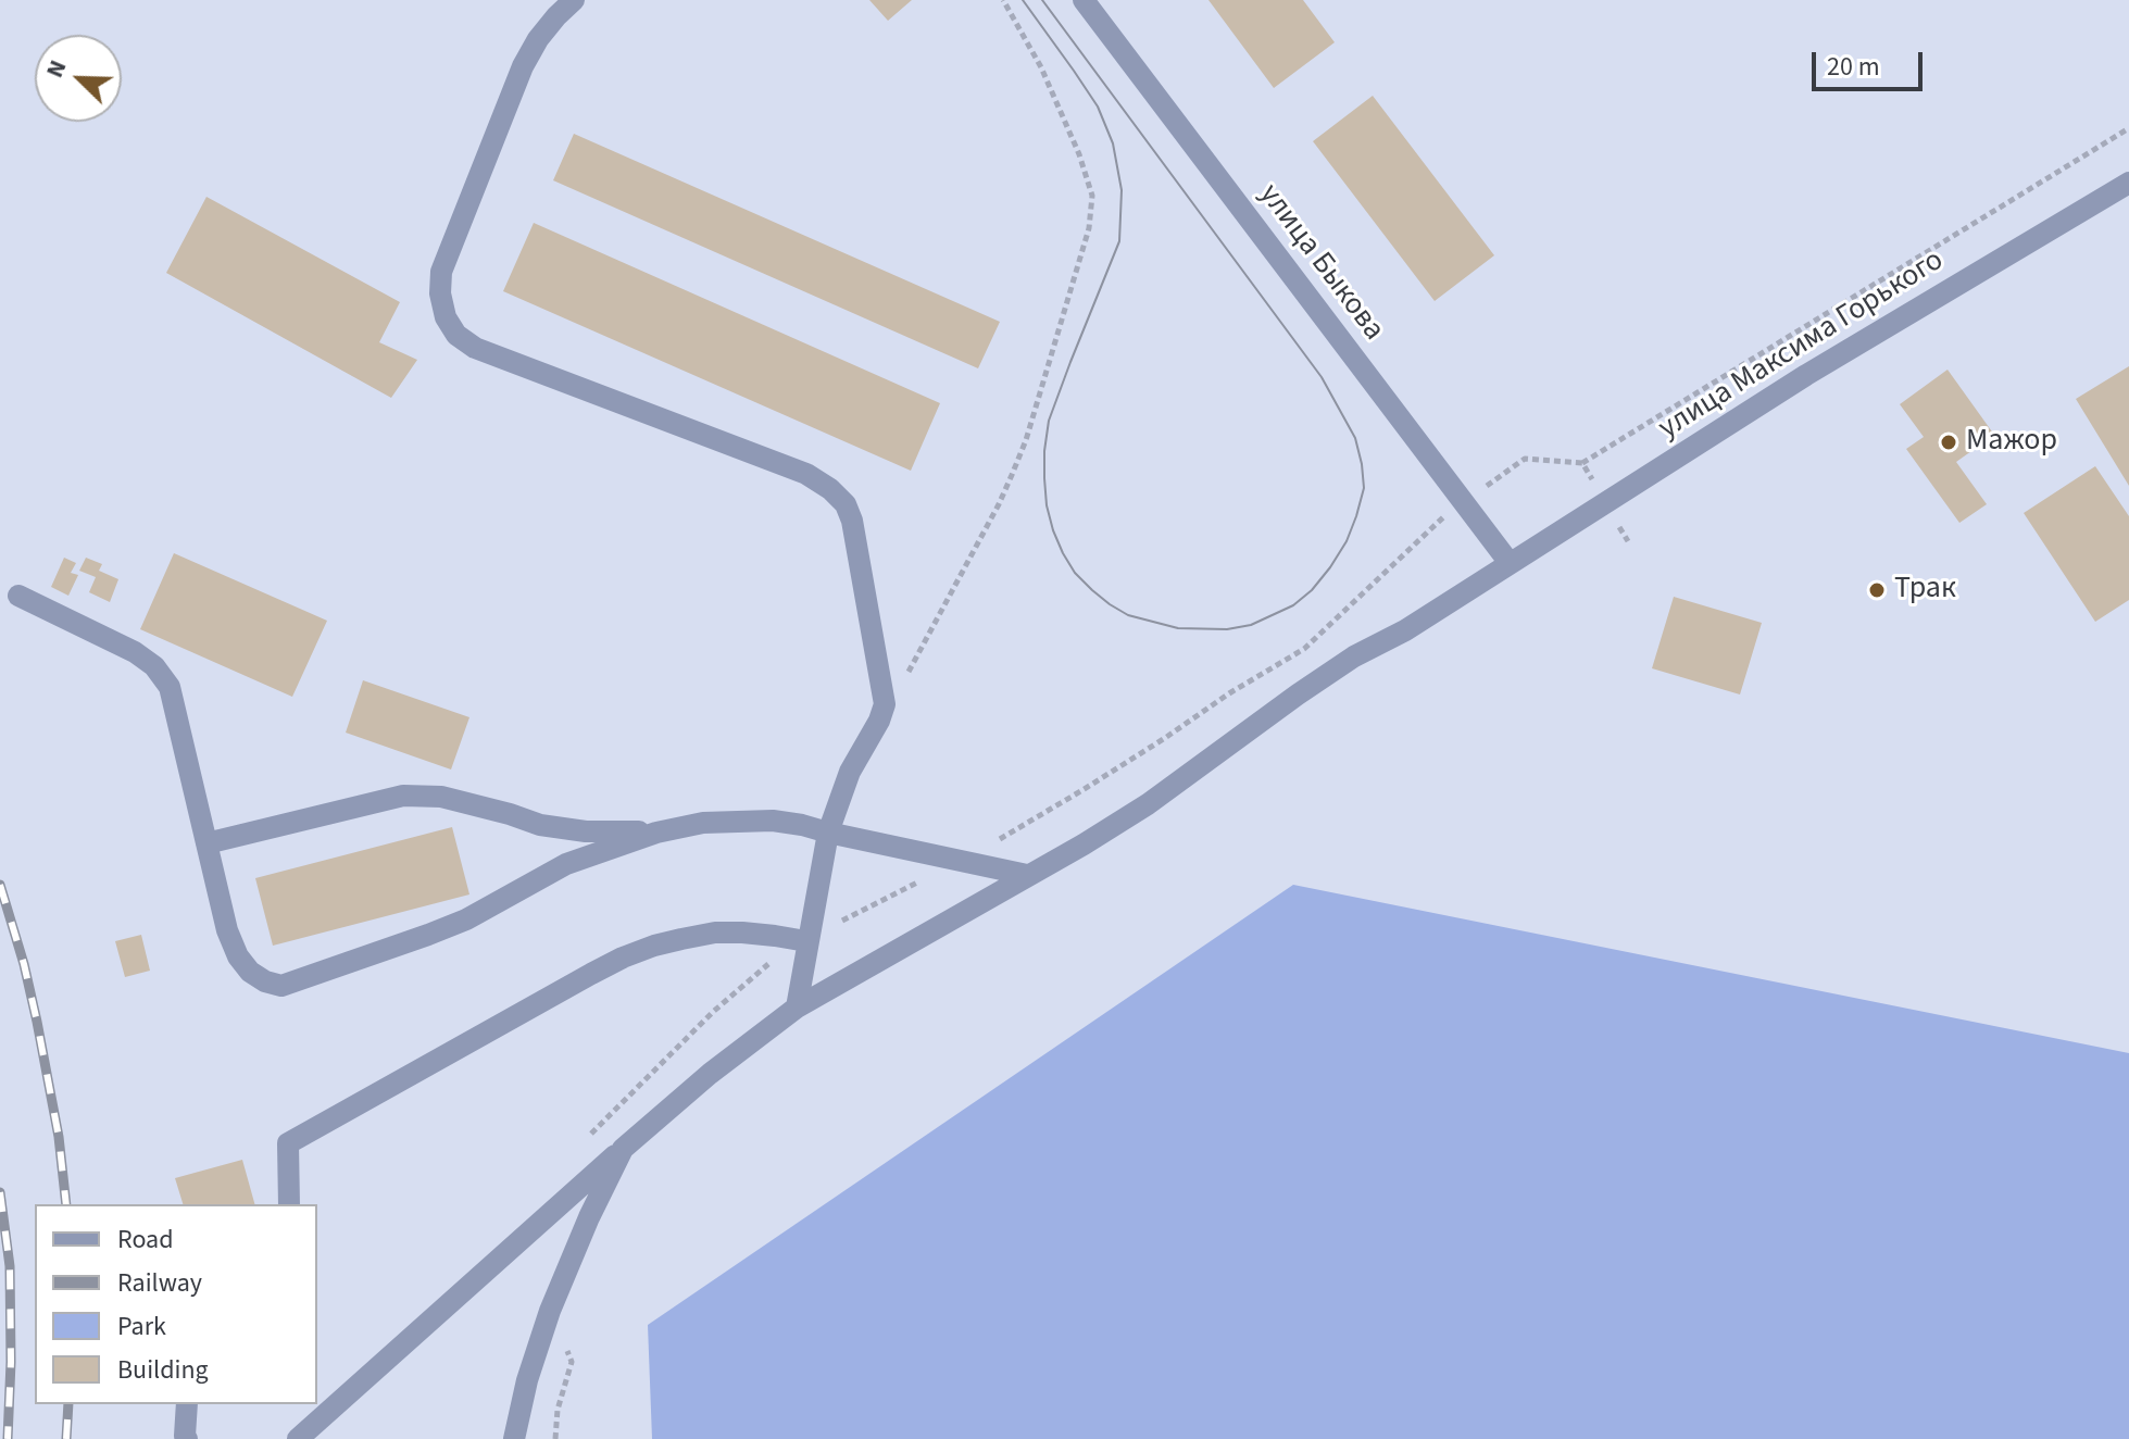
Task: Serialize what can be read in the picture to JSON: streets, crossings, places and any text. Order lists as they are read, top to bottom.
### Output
{
  "streets": {
    "street": ["улица Быкова", "улица Максима Горького"]
  },
  "crossings": [
    ["улица Быкова", "улица Максима Горького"]
  ],
  "places": ["Мажор", "Трак"],
  "legend": [
    "Road",
    "Railway",
    "Park",
    "Building"
  ],
  "scale_bar": "20 m",
  "north": "top left"
}
